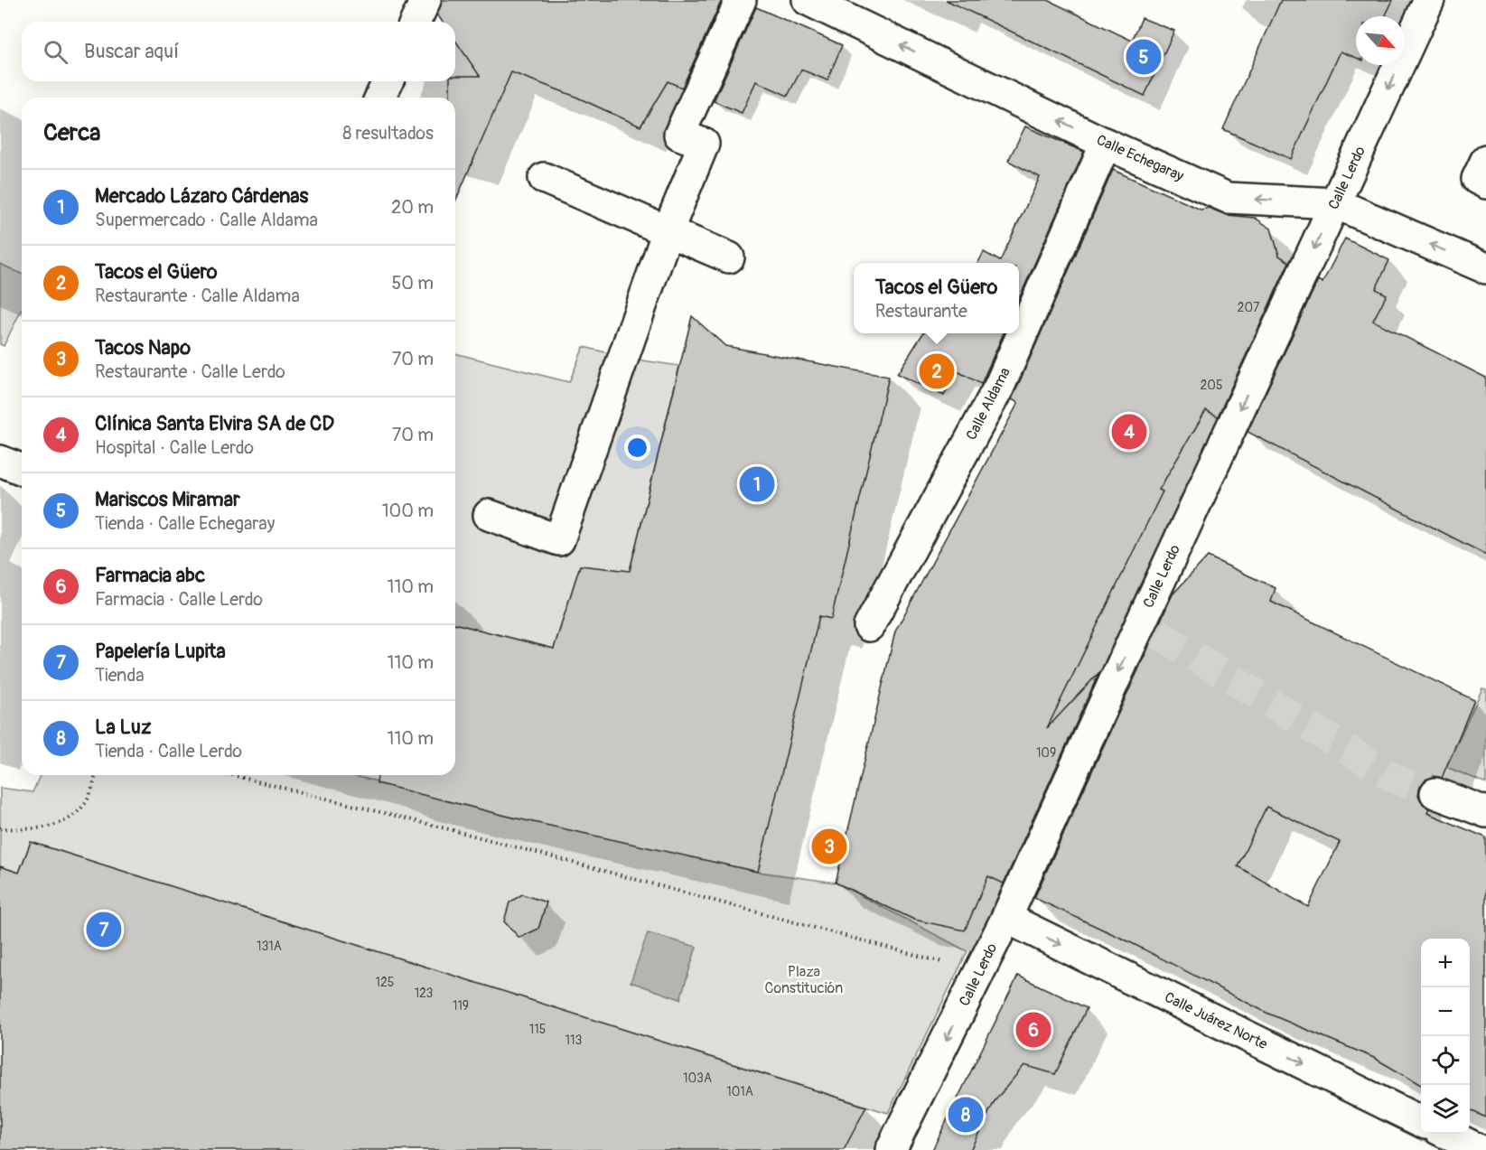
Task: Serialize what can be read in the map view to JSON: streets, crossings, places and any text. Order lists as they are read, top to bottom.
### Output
{
  "streets": {
    "street": [
      "Calle Echegaray",
      "Calle Lerdo",
      "Calle Aldama",
      "Calle Juárez Norte"
    ]
  },
  "crossings": [
    ["Calle Echegaray", "Calle Lerdo"],
    ["Calle Echegaray", "Calle Aldama"],
    ["Calle Lerdo", "Calle Juárez Norte"]
  ],
  "one_way": ["Calle Echegaray", "Calle Lerdo", "Calle Juárez Norte"],
  "parks": ["Plaza Constitución"],
  "house_numbers": [
    "207",
    "205",
    "109",
    "131A",
    "125",
    "123",
    "119",
    "115",
    "113",
    "103A",
    "101A"
  ],
  "north": "bottom right",
  "page": {
    "search": "Buscar aquí",
    "pins": [
      "5",
      "2",
      "4",
      "1",
      "3",
      "7",
      "6",
      "8"
    ],
    "heading": ["Cerca", "8 resultados"],
    "list": [
      {
        "mark": "1",
        "name": "Mercado Lázaro Cárdenas",
        "note": "Supermercado · Calle Aldama",
        "value": "20 m"
      },
      {
        "mark": "2",
        "name": "Tacos el Güero",
        "note": "Restaurante · Calle Aldama",
        "value": "50 m"
      },
      {
        "mark": "3",
        "name": "Tacos Napo",
        "note": "Restaurante · Calle Lerdo",
        "value": "70 m"
      },
      {
        "mark": "4",
        "name": "Clínica Santa Elvira SA de CD",
        "note": "Hospital · Calle Lerdo",
        "value": "70 m"
      },
      {
        "mark": "5",
        "name": "Mariscos Miramar",
        "note": "Tienda · Calle Echegaray",
        "value": "100 m"
      },
      {
        "mark": "6",
        "name": "Farmacia abc",
        "note": "Farmacia · Calle Lerdo",
        "value": "110 m"
      },
      {
        "mark": "7",
        "name": "Papelería Lupita",
        "note": "Tienda",
        "value": "110 m"
      },
      {
        "mark": "8",
        "name": "La Luz",
        "note": "Tienda · Calle Lerdo",
        "value": "110 m"
      }
    ],
    "popup": ["Tacos el Güero", "Restaurante"],
    "map_buttons": ["+", "−"]
  }
}
